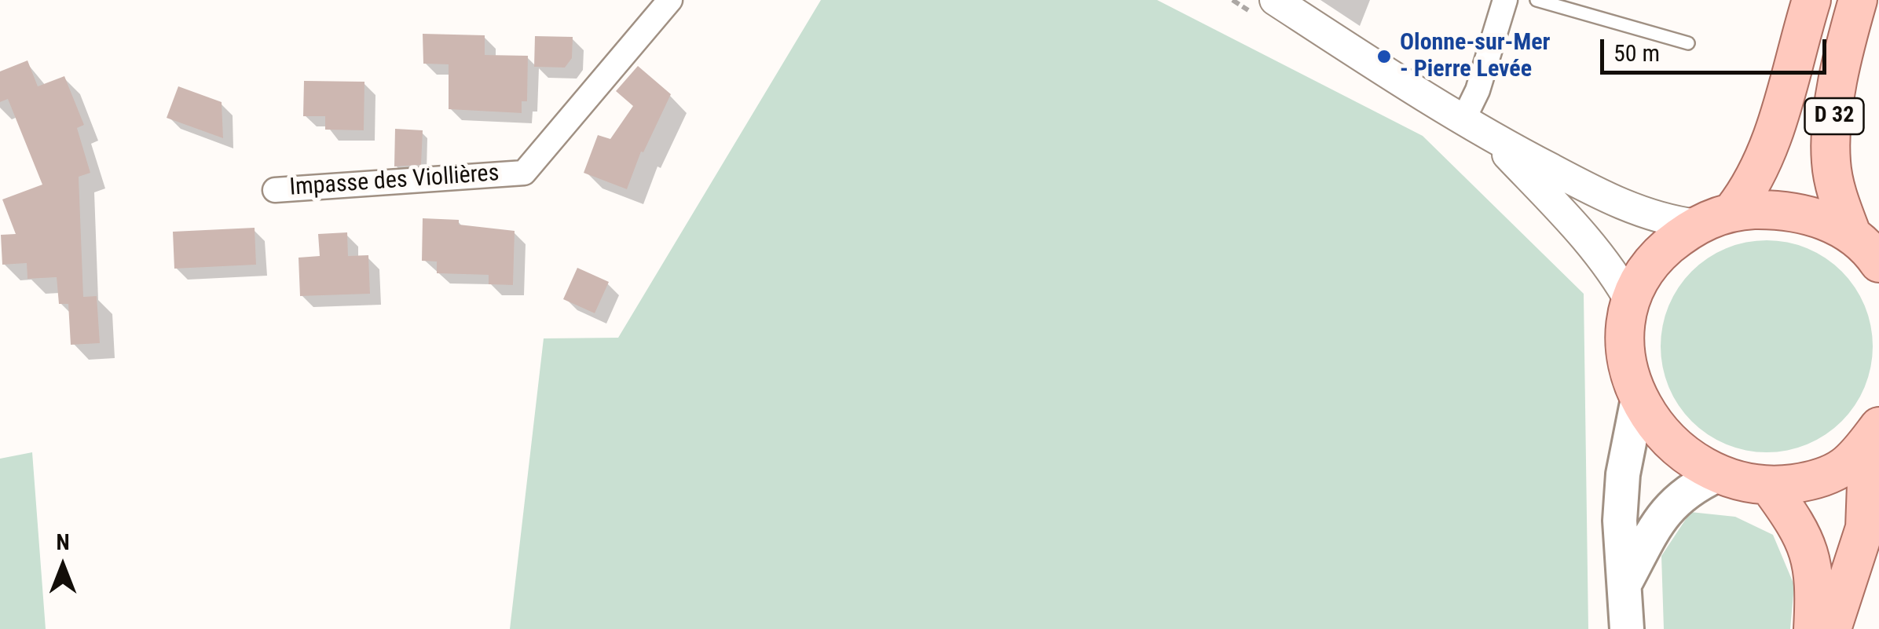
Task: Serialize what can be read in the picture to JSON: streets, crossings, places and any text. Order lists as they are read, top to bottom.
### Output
{
  "streets": {
    "main road": ["D 32"],
    "street": ["Impasse des Viollières"]
  },
  "places": ["Olonne-sur-Mer - Pierre Levée"],
  "scale_bar": "50 m",
  "north": "top"
}
